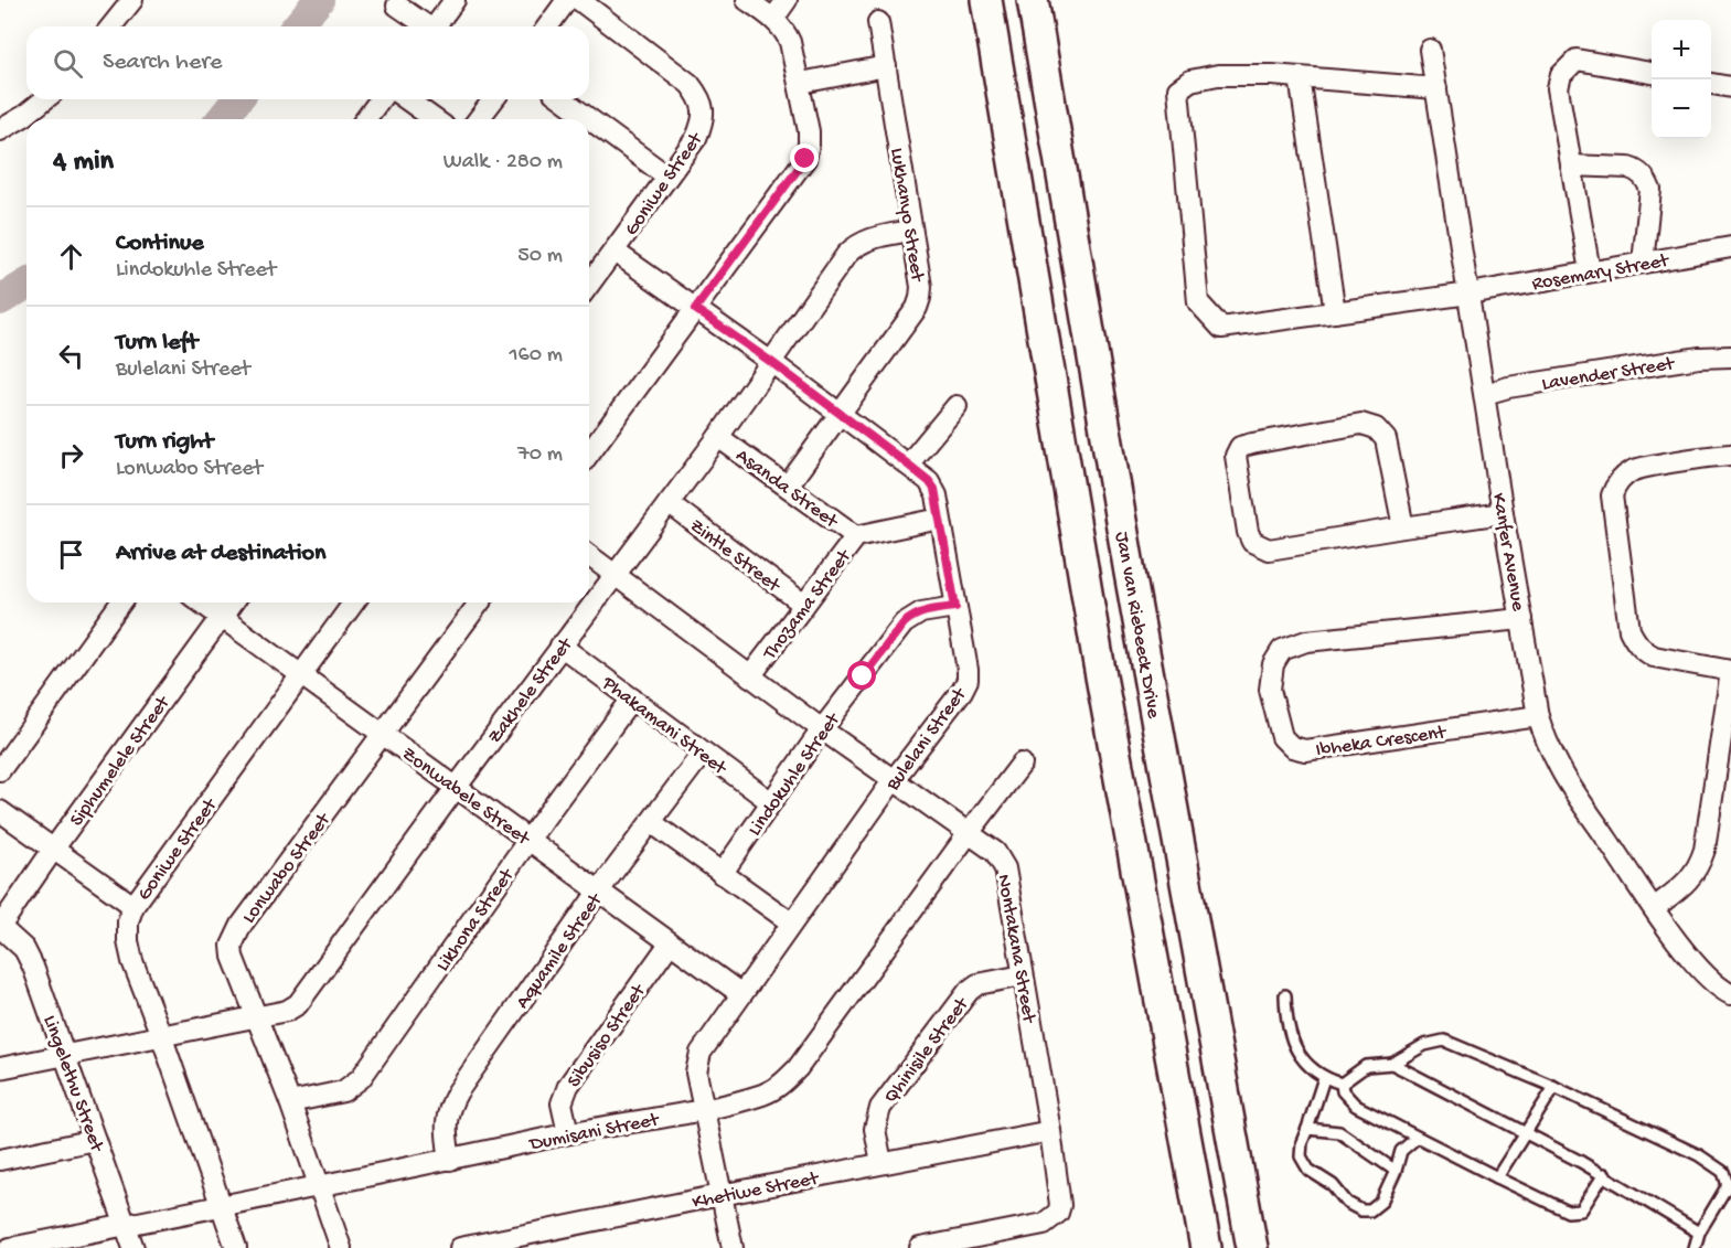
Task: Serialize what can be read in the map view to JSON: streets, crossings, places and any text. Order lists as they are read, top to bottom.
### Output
{
  "streets": {
    "main road": ["Jan van Riebeeck Drive"],
    "street": [
      "Goniwe Street",
      "Lukhanyo Street",
      "Rosemary Street",
      "Lavender Street",
      "Asanda Street",
      "Kanfer Avenue",
      "Zintle Street",
      "Thozama Street",
      "Zakhele Street",
      "Phakamani Street",
      "Bulelani Street",
      "Ibheka Crescent",
      "Siphumelele Street",
      "Lindokuhle Street",
      "Zonwabele Street",
      "Lonwabo Street",
      "Likhona Street",
      "Nontakana Street",
      "Aquamile Street",
      "Sibusiso Street",
      "Qhinisile Street",
      "Lingelethu Street",
      "Dumisani Street",
      "Khetiwe Street"
    ]
  },
  "crossings": [
    ["Goniwe Street", "Zakhele Street"],
    ["Goniwe Street", "Bulelani Street"],
    ["Goniwe Street", "Zonwabele Street"],
    ["Goniwe Street", "Dumisani Street"],
    ["Lukhanyo Street", "Asanda Street"],
    ["Lukhanyo Street", "Zakhele Street"],
    ["Lukhanyo Street", "Bulelani Street"],
    ["Rosemary Street", "Kanfer Avenue"],
    ["Lavender Street", "Kanfer Avenue"],
    ["Asanda Street", "Thozama Street"],
    ["Asanda Street", "Zakhele Street"],
    ["Kanfer Avenue", "Ibheka Crescent"],
    ["Zintle Street", "Thozama Street"],
    ["Zintle Street", "Zakhele Street"],
    ["Thozama Street", "Bulelani Street"],
    ["Thozama Street", "Nontakana Street"],
    ["Zakhele Street", "Phakamani Street"],
    ["Zakhele Street", "Bulelani Street"],
    ["Zakhele Street", "Zonwabele Street"],
    ["Zakhele Street", "Lonwabo Street"],
    ["Zakhele Street", "Nontakana Street"],
    ["Phakamani Street", "Lindokuhle Street"],
    ["Phakamani Street", "Likhona Street"],
    ["Phakamani Street", "Aquamile Street"],
    ["Bulelani Street", "Lindokuhle Street"],
    ["Bulelani Street", "Zonwabele Street"],
    ["Bulelani Street", "Nontakana Street"],
    ["Bulelani Street", "Dumisani Street"],
    ["Bulelani Street", "Khetiwe Street"],
    ["Siphumelele Street", "Zonwabele Street"],
    ["Siphumelele Street", "Lingelethu Street"],
    ["Lindokuhle Street", "Nontakana Street"],
    ["Zonwabele Street", "Lonwabo Street"],
    ["Zonwabele Street", "Likhona Street"],
    ["Zonwabele Street", "Aquamile Street"],
    ["Zonwabele Street", "Sibusiso Street"],
    ["Lonwabo Street", "Likhona Street"],
    ["Lonwabo Street", "Dumisani Street"],
    ["Nontakana Street", "Qhinisile Street"],
    ["Nontakana Street", "Dumisani Street"],
    ["Nontakana Street", "Khetiwe Street"],
    ["Aquamile Street", "Dumisani Street"],
    ["Sibusiso Street", "Dumisani Street"],
    ["Qhinisile Street", "Khetiwe Street"],
    ["Lingelethu Street", "Dumisani Street"]
  ],
  "page": {
    "map_buttons": ["+", "−"],
    "search": "Search here",
    "heading": ["4 min", "Walk · 280 m"],
    "list": [
      ["Continue", "Lindokuhle Street", "50 m"],
      ["Turn left", "Bulelani Street", "160 m"],
      ["Turn right", "Lonwabo Street", "70 m"],
      "Arrive at destination"
    ]
  }
}
